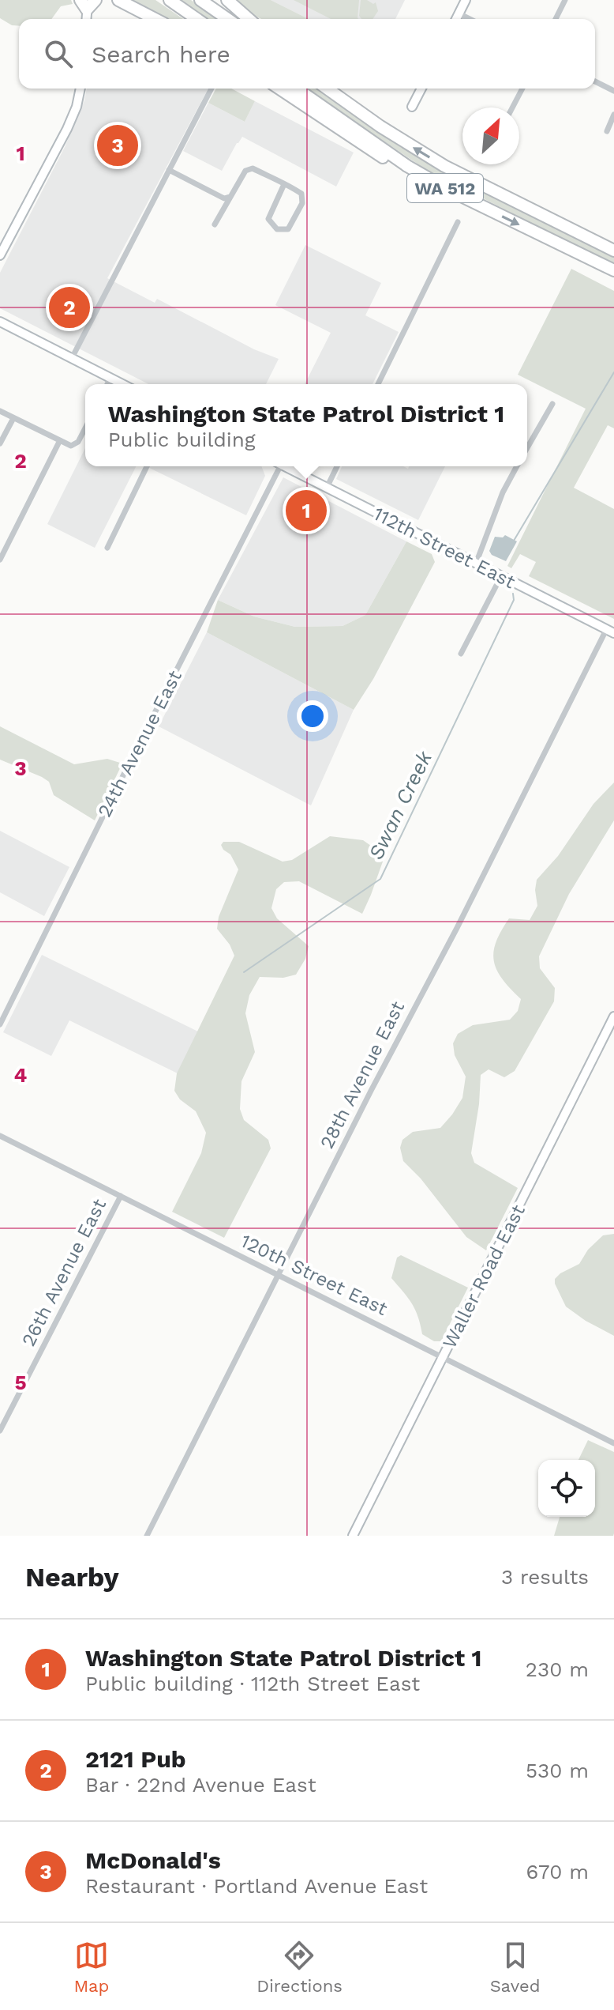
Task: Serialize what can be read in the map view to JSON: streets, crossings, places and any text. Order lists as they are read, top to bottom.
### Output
{
  "streets": {
    "highway": ["WA 512"],
    "main road": ["112th Street East", "Waller Road East"],
    "street": [
      "24th Avenue East",
      "28th Avenue East",
      "26th Avenue East",
      "120th Street East"
    ]
  },
  "crossings": [
    ["112th Street East", "28th Avenue East"],
    ["28th Avenue East", "120th Street East"],
    ["26th Avenue East", "120th Street East"],
    ["120th Street East", "Waller Road East"]
  ],
  "water": ["Swan Creek"],
  "north": "top right",
  "page": {
    "search": "Search here",
    "pins": ["3", "2", "1"],
    "popup": ["Washington State Patrol District 1", "Public building"],
    "heading": ["Nearby", "3 results"],
    "list": [
      {
        "mark": "1",
        "name": "Washington State Patrol District 1",
        "note": "Public building · 112th Street East",
        "value": "230 m"
      },
      {
        "mark": "2",
        "name": "2121 Pub",
        "note": "Bar · 22nd Avenue East",
        "value": "530 m"
      },
      {
        "mark": "3",
        "name": "McDonald's",
        "note": "Restaurant · Portland Avenue East",
        "value": "670 m"
      }
    ],
    "nav": ["Map", "Directions", "Saved"]
  },
  "grid": {
    "rows": [
      "1",
      "2",
      "3",
      "4",
      "5"
    ]
  }
}
